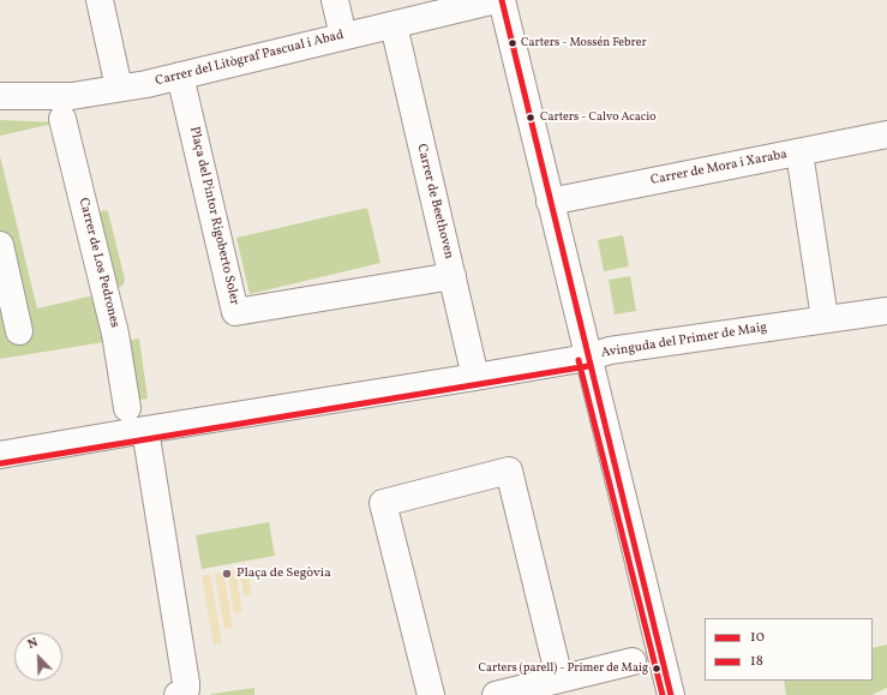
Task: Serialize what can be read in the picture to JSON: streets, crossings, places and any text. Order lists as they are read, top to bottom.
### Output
{
  "streets": {
    "street": [
      "Carrer del Litògraf Pascual i Abad",
      "Carrer de Mora i Xaraba",
      "Carrer de Beethoven",
      "Plaça del Pintor Rigoberto Soler",
      "Carrer de Los Pedrones",
      "Avinguda del Primer de Maig"
    ]
  },
  "crossings": [
    ["Carrer del Litògraf Pascual i Abad", "Carrer de Beethoven"],
    ["Carrer del Litògraf Pascual i Abad", "Plaça del Pintor Rigoberto Soler"],
    ["Carrer de Beethoven", "Plaça del Pintor Rigoberto Soler"],
    ["Carrer de Beethoven", "Avinguda del Primer de Maig"]
  ],
  "places": [
    "Carters - Mossén Febrer",
    "Carters - Calvo Acacio",
    "Plaça de Segòvia",
    "Carters (parell) - Primer de Maig"
  ],
  "lines": ["transit line 10", "transit line 18"],
  "legend": ["10", "18"],
  "north": "top left"
}
